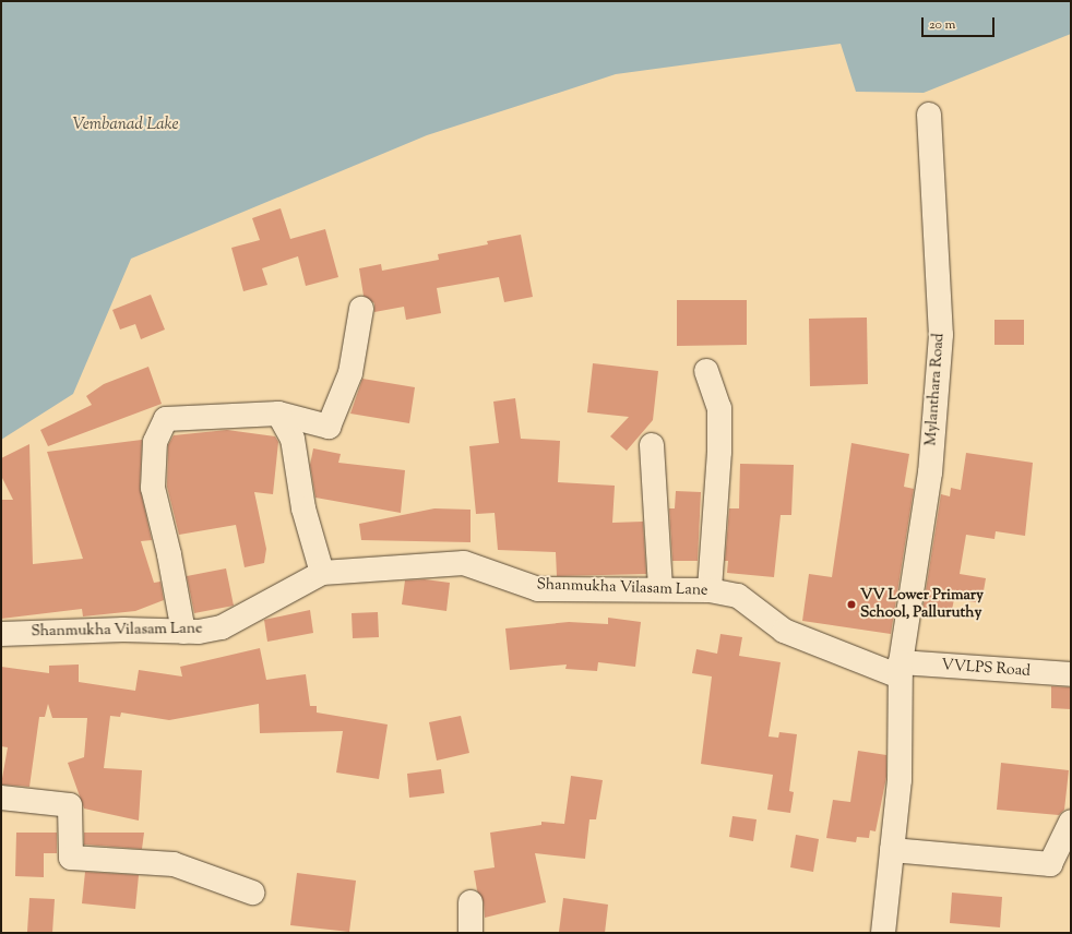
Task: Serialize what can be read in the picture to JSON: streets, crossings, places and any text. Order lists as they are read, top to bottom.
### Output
{
  "streets": {
    "street": ["Mylanthara Road", "Shanmukha Vilasam Lane", "VVLPS Road"]
  },
  "crossings": [
    ["Mylanthara Road", "Shanmukha Vilasam Lane"],
    ["Mylanthara Road", "VVLPS Road"],
    ["Shanmukha Vilasam Lane", "VVLPS Road"]
  ],
  "water": ["Vembanad Lake"],
  "places": ["VV Lower Primary School, Palluruthy"],
  "scale_bar": "20 m"
}
